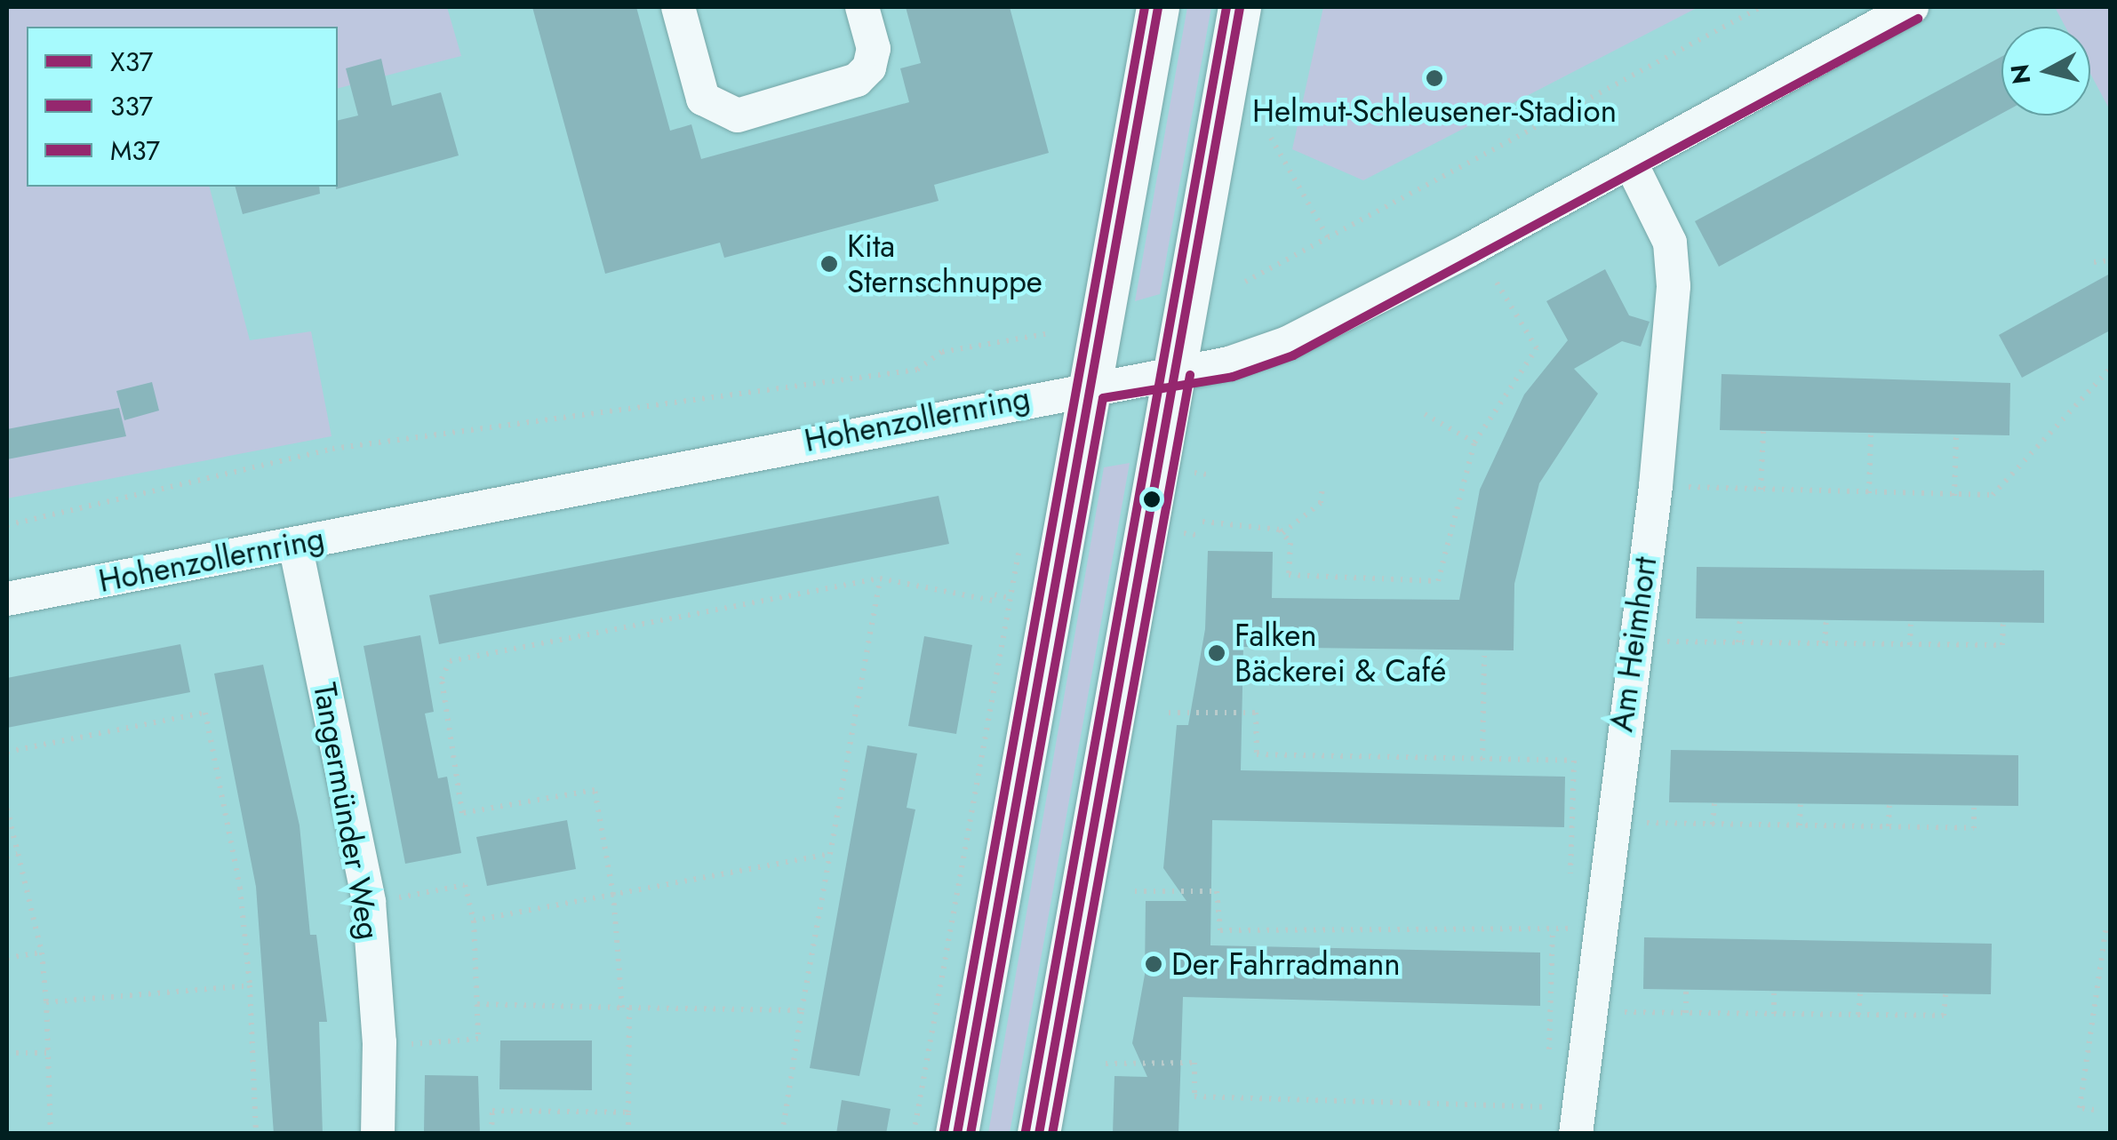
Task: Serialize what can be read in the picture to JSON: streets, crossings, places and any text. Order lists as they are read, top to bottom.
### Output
{
  "streets": {
    "street": ["Hohenzollernring", "Am Heimhort", "Tangermünder Weg"]
  },
  "crossings": [
    ["Hohenzollernring", "Am Heimhort"],
    ["Hohenzollernring", "Tangermünder Weg"]
  ],
  "places": [
    "Helmut-Schleusener-Stadion",
    "Kita Sternschnuppe",
    "Falken Bäckerei & Café",
    "Der Fahrradmann"
  ],
  "lines": ["transit line X37", "transit line M37", "transit line 337"],
  "legend": ["X37", "337", "M37"],
  "north": "left"
}
